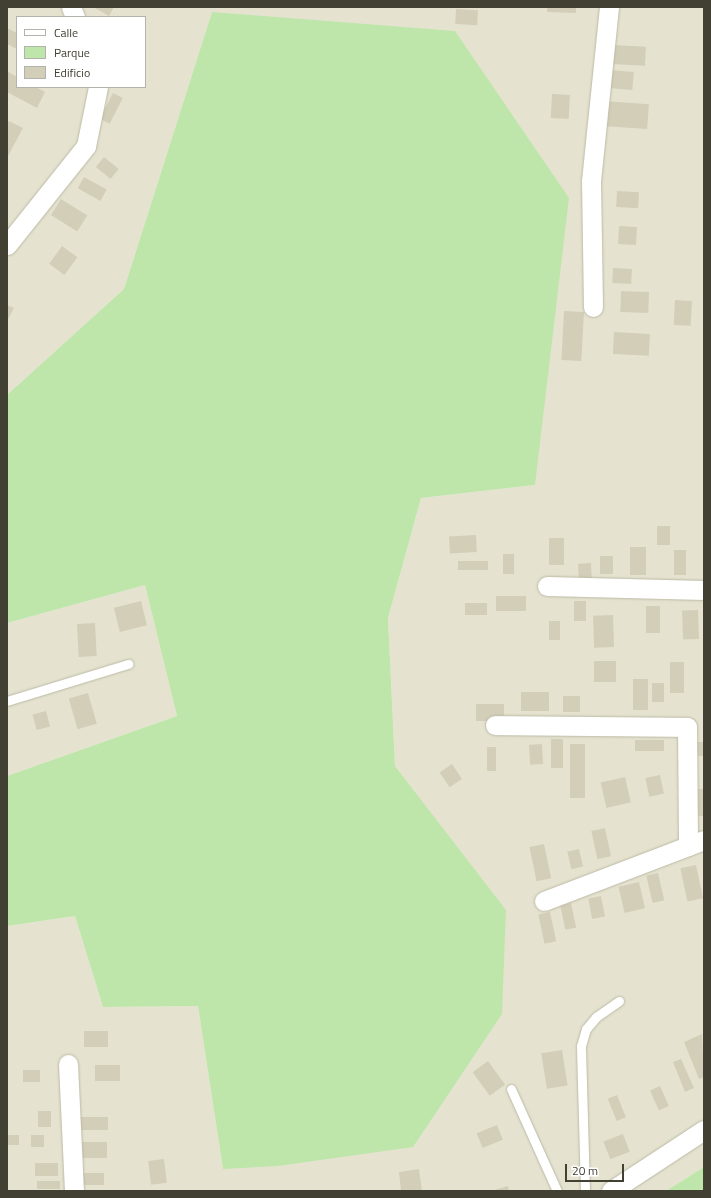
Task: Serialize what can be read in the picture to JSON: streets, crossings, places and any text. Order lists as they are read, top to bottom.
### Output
{
  "legend": ["Calle", "Parque", "Edificio"],
  "scale_bar": "20 m"
}
